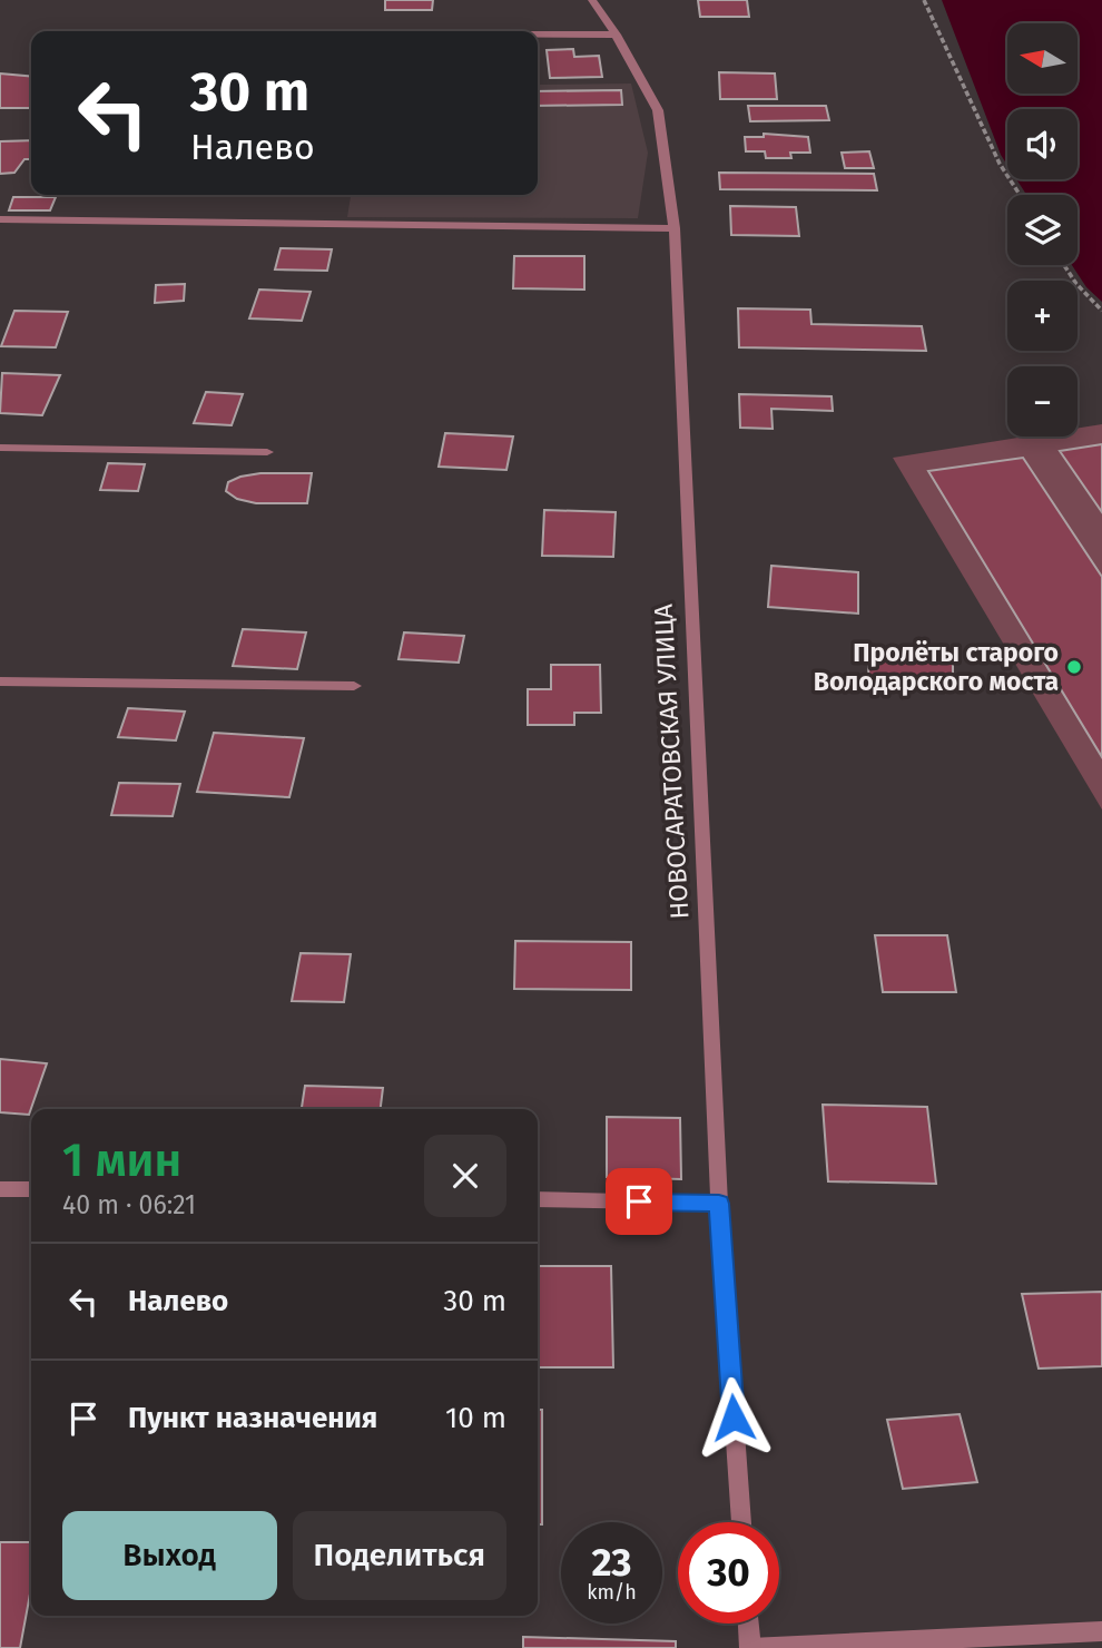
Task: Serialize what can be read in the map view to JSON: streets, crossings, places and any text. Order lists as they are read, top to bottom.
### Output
{
  "streets": {
    "street": ["НОВОСАРАТОВСКАЯ УЛИЦА"]
  },
  "places": ["Пролёты старого Володарского моста"],
  "north": "left",
  "page": {
    "map_buttons": ["+", "−"],
    "turn": ["30 m", "Налево"],
    "heading": ["1 мин", "40 m · 06:21"],
    "list": [
      {
        "name": "Налево",
        "value": "30 m"
      },
      {
        "name": "Пункт назначения",
        "value": "10 m"
      }
    ],
    "buttons": ["Выход", "Поделиться"],
    "speed": "23 km/h",
    "limit": "30"
  }
}
